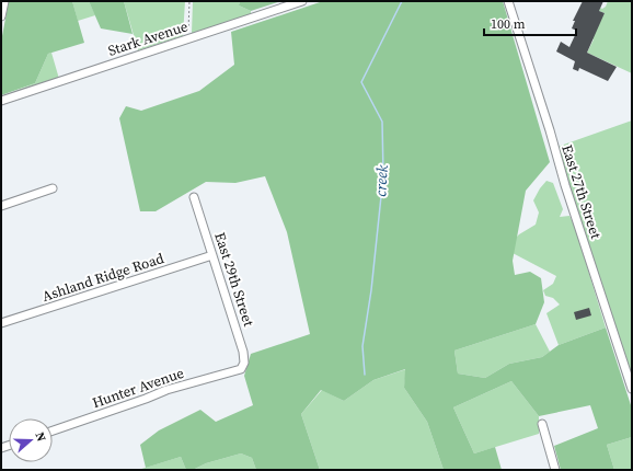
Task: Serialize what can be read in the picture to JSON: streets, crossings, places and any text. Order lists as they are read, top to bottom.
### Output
{
  "streets": {
    "street": [
      "Stark Avenue",
      "East 27th Street",
      "Ashland Ridge Road",
      "East 29th Street",
      "Hunter Avenue"
    ]
  },
  "crossings": [
    ["Ashland Ridge Road", "East 29th Street"],
    ["East 29th Street", "Hunter Avenue"]
  ],
  "water": ["creek"],
  "scale_bar": "100 m",
  "north": "right"
}
